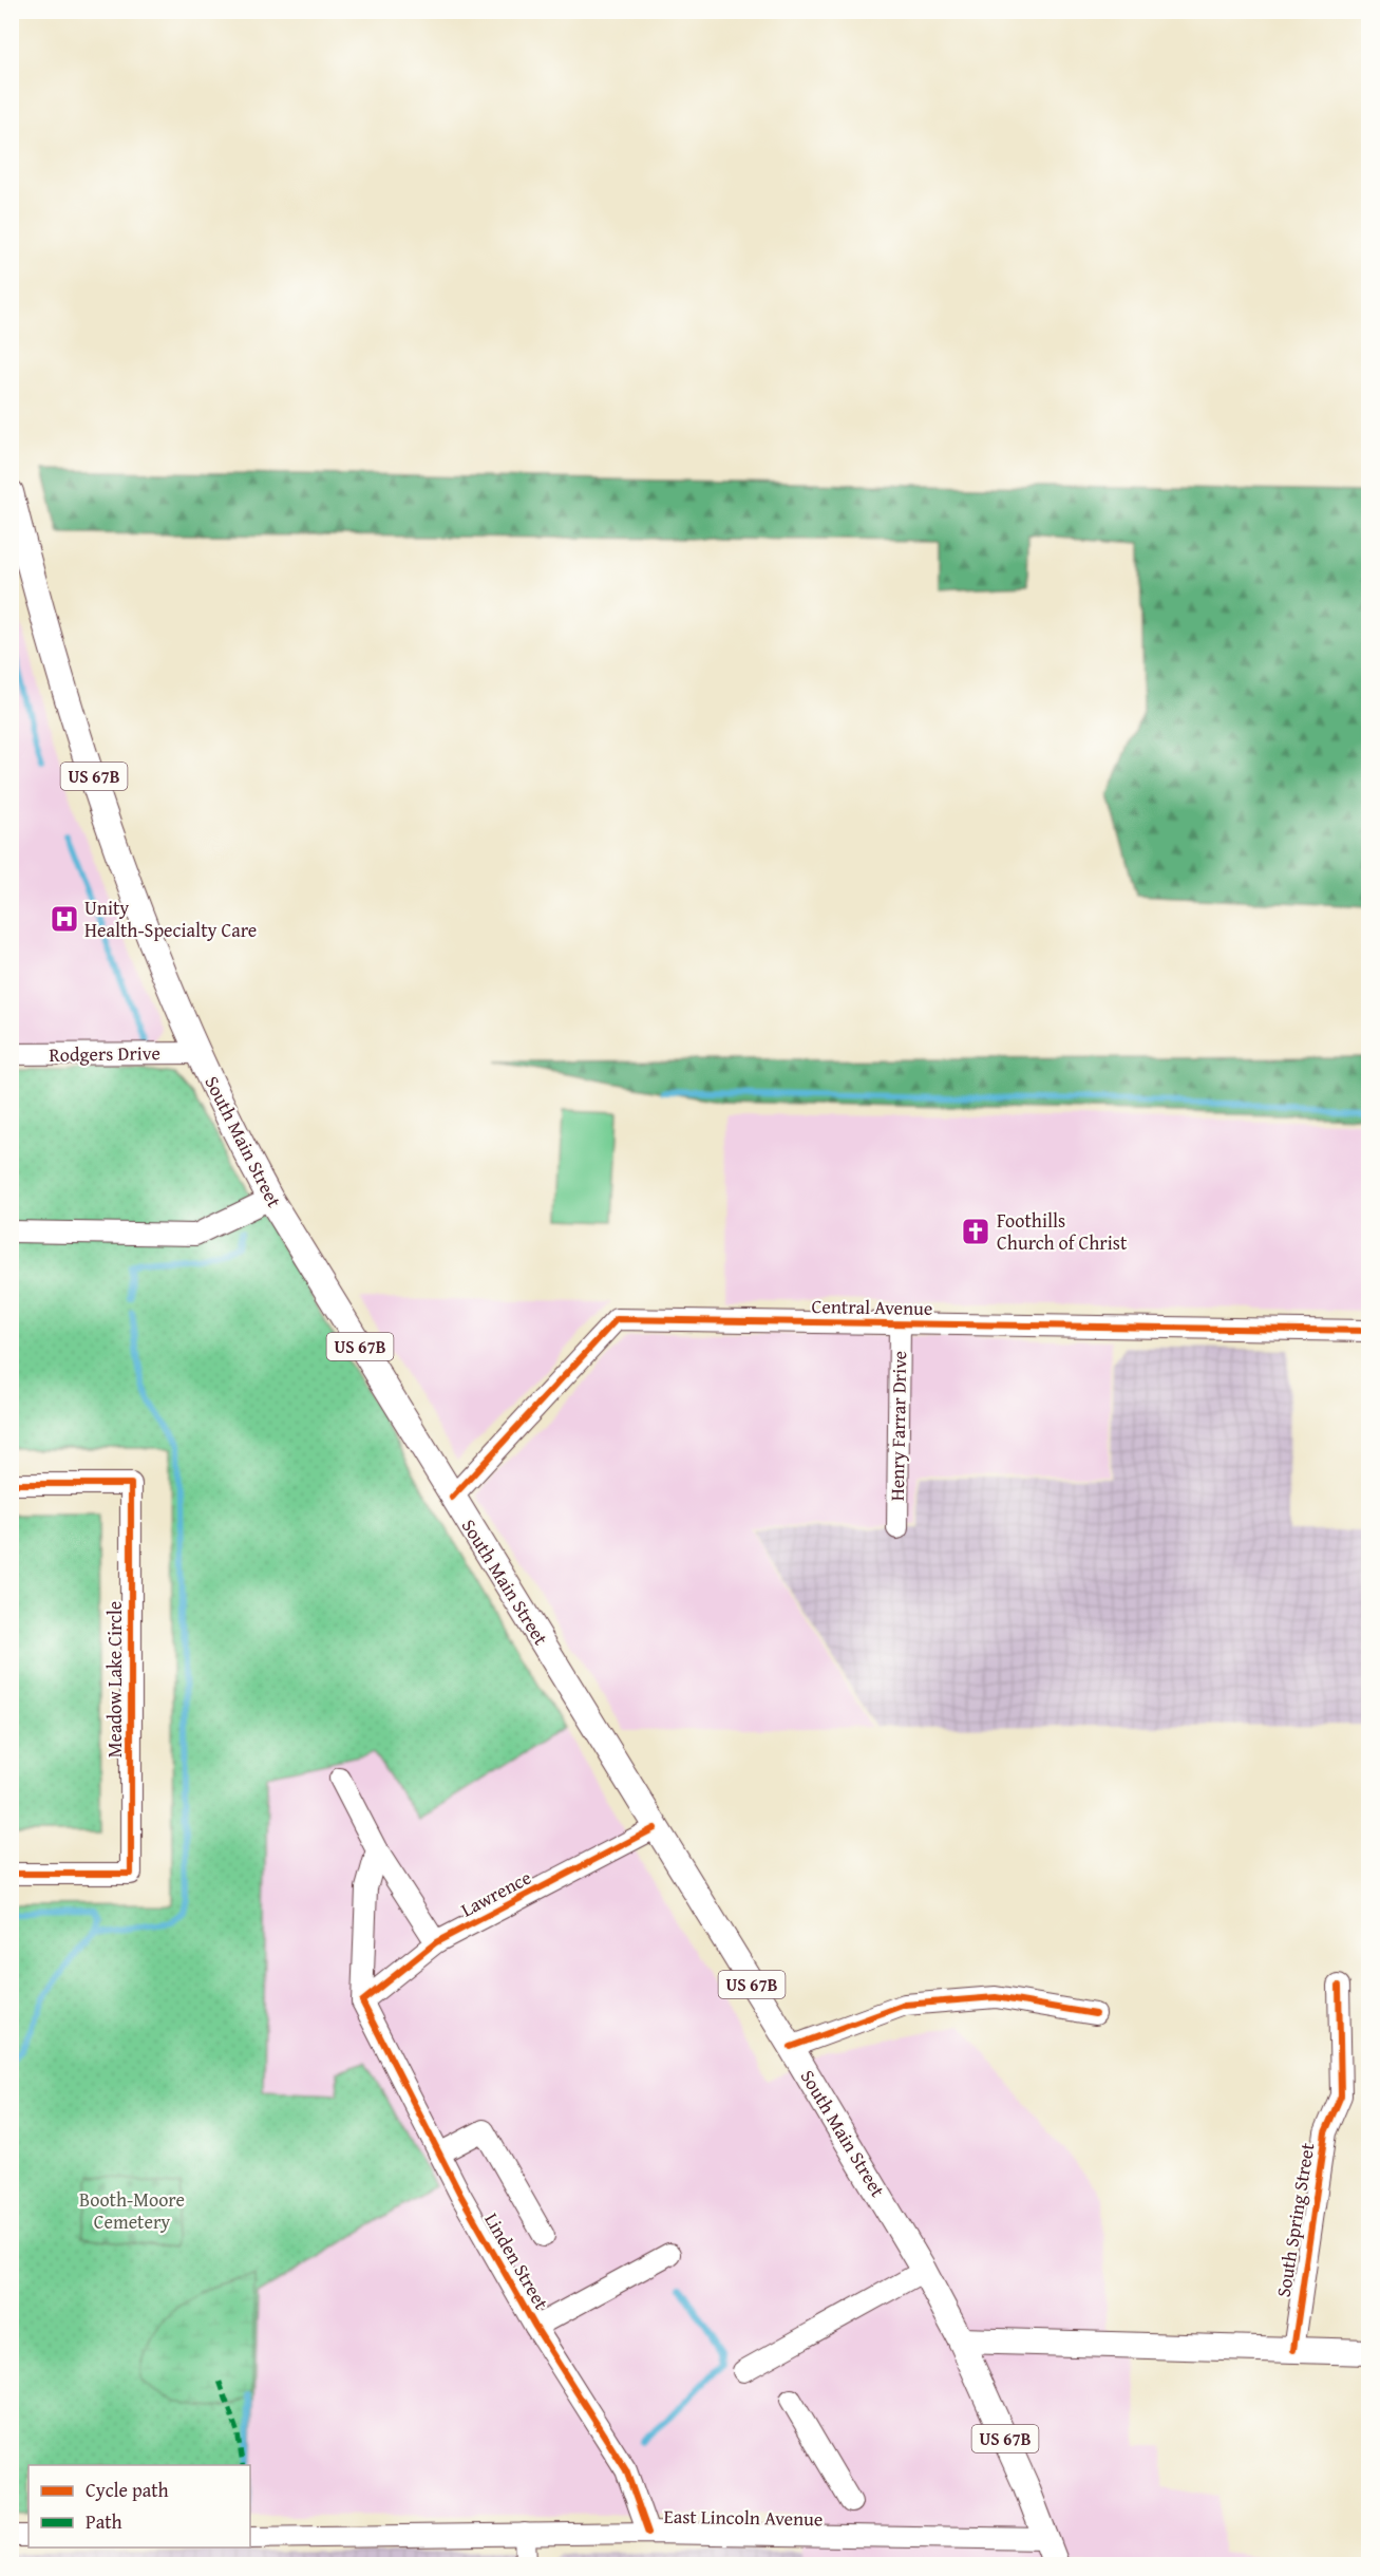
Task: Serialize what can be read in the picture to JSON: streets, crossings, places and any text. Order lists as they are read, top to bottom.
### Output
{
  "streets": {
    "main road": ["US 67B", "South Main Street"],
    "street": [
      "Rodgers Drive",
      "Central Avenue",
      "Henry Farrar Drive",
      "Meadow Lake Circle",
      "Lawrence",
      "South Spring Street",
      "Linden Street",
      "East Lincoln Avenue"
    ]
  },
  "crossings": [
    ["Rodgers Drive", "South Main Street"],
    ["South Main Street", "Central Avenue"],
    ["South Main Street", "Lawrence"],
    ["South Main Street", "East Lincoln Avenue"],
    ["Central Avenue", "Henry Farrar Drive"],
    ["Lawrence", "Linden Street"],
    ["Linden Street", "East Lincoln Avenue"]
  ],
  "parks": ["Booth-Moore Cemetery"],
  "places": {
    "hospital": ["Unity Health-Specialty Care"],
    "church": ["Foothills Church of Christ"]
  },
  "legend": ["Cycle path", "Path"]
}
